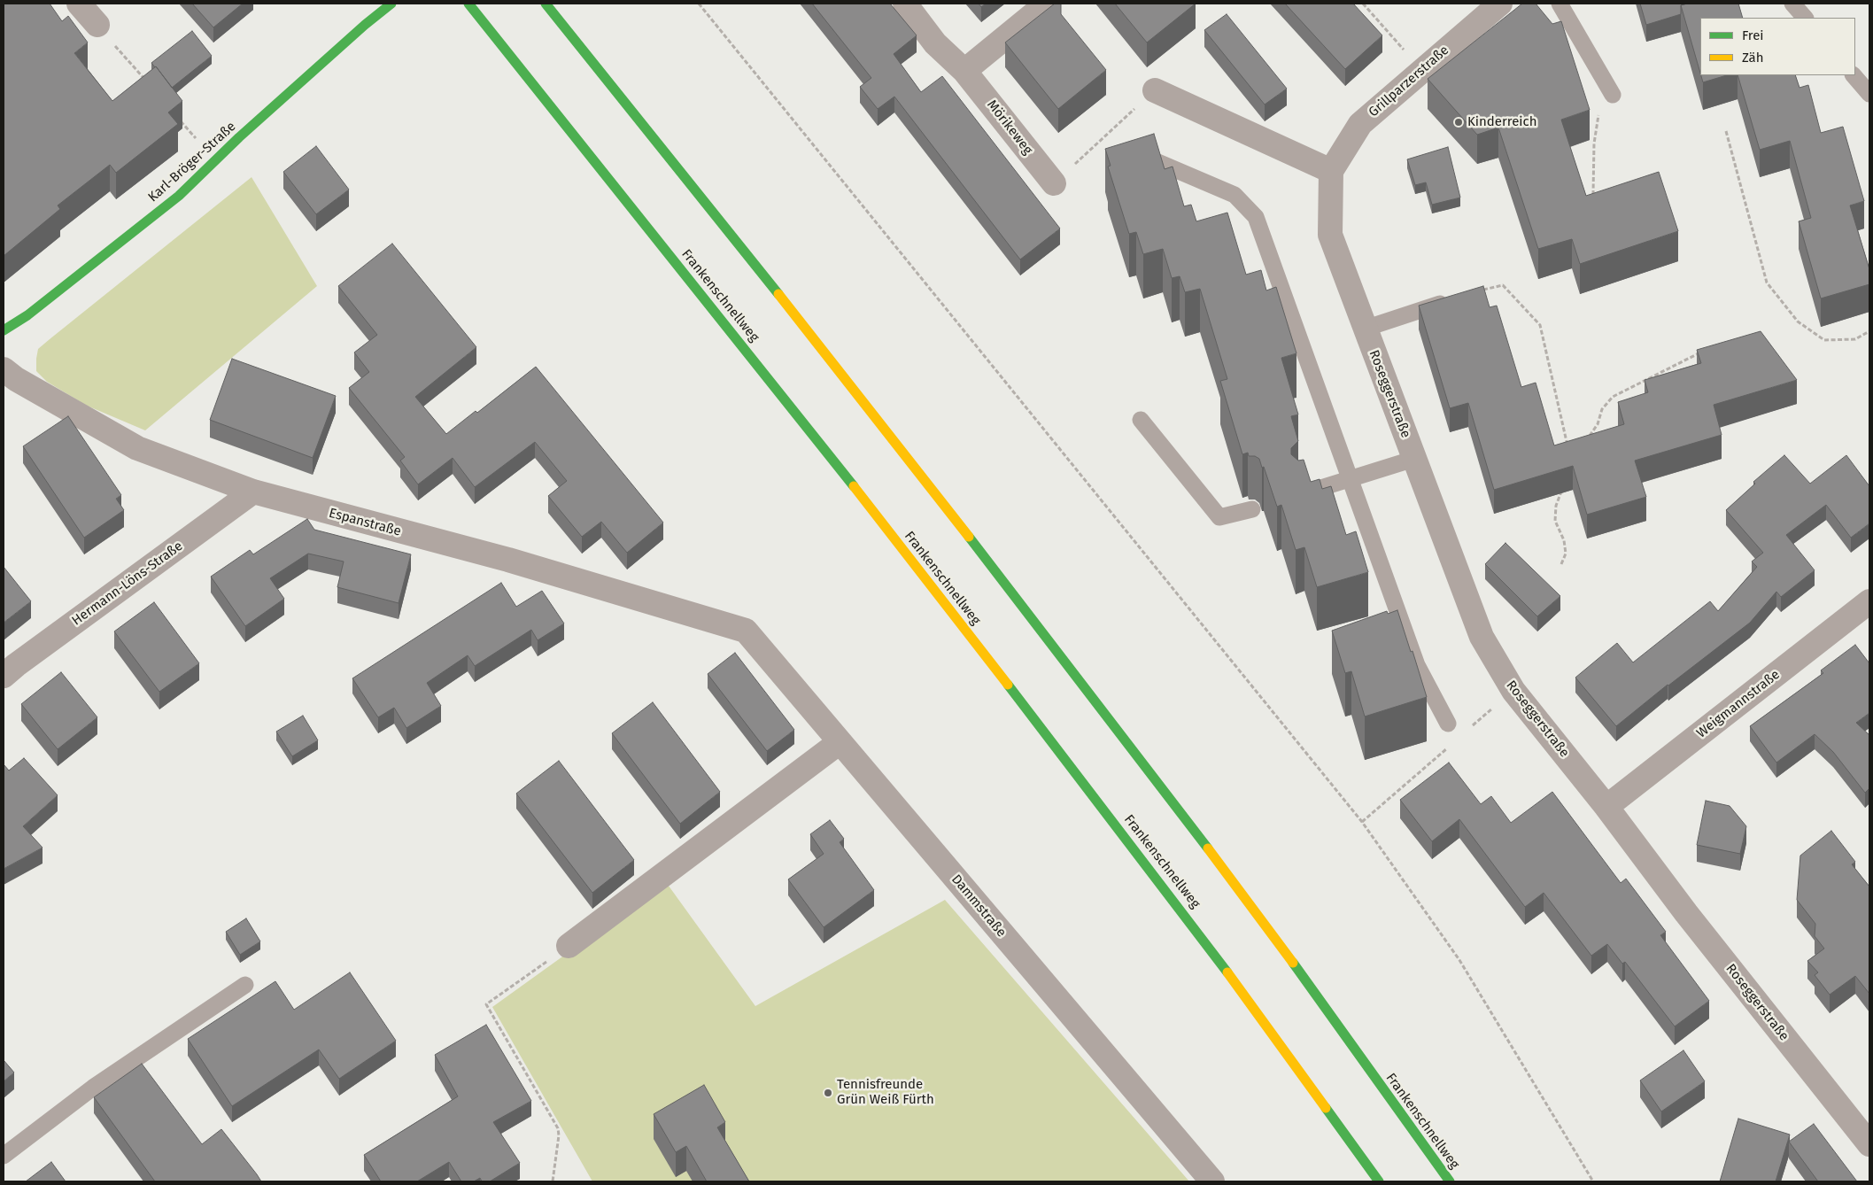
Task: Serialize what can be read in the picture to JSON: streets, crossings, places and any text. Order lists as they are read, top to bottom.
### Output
{
  "streets": {
    "main road": ["Karl-Bröger-Straße", "Frankenschnellweg"],
    "street": [
      "Grillparzerstraße",
      "Mörikeweg",
      "Roseggerstraße",
      "Espanstraße",
      "Hermann-Löns-Straße",
      "Weigmannstraße",
      "Dammstraße"
    ]
  },
  "crossings": [
    ["Grillparzerstraße", "Roseggerstraße"],
    ["Roseggerstraße", "Weigmannstraße"],
    ["Espanstraße", "Hermann-Löns-Straße"],
    ["Espanstraße", "Dammstraße"]
  ],
  "places": ["Kinderreich", "Tennisfreunde Grün Weiß Fürth"],
  "legend": ["Frei", "Zäh"]
}
